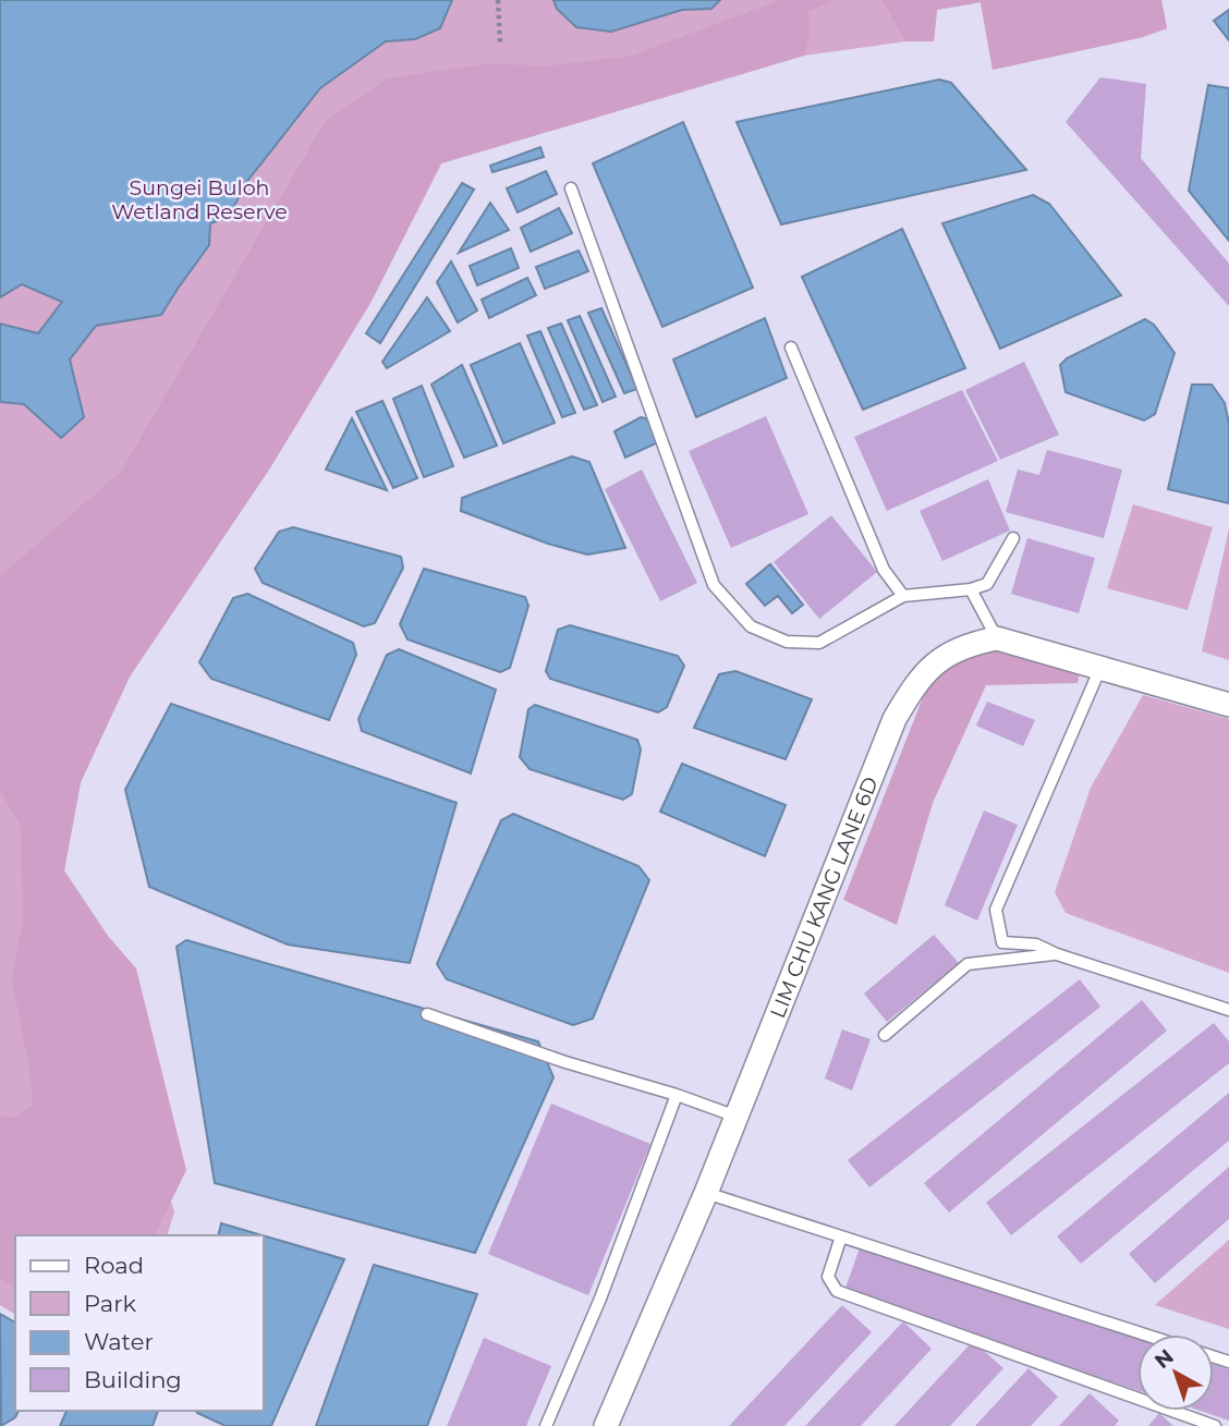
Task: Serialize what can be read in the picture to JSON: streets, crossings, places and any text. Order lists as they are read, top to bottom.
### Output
{
  "streets": {
    "street": ["LIM CHU KANG LANE 6D"]
  },
  "parks": ["Sungei Buloh Wetland Reserve"],
  "legend": [
    "Road",
    "Park",
    "Water",
    "Building"
  ],
  "north": "top left"
}
